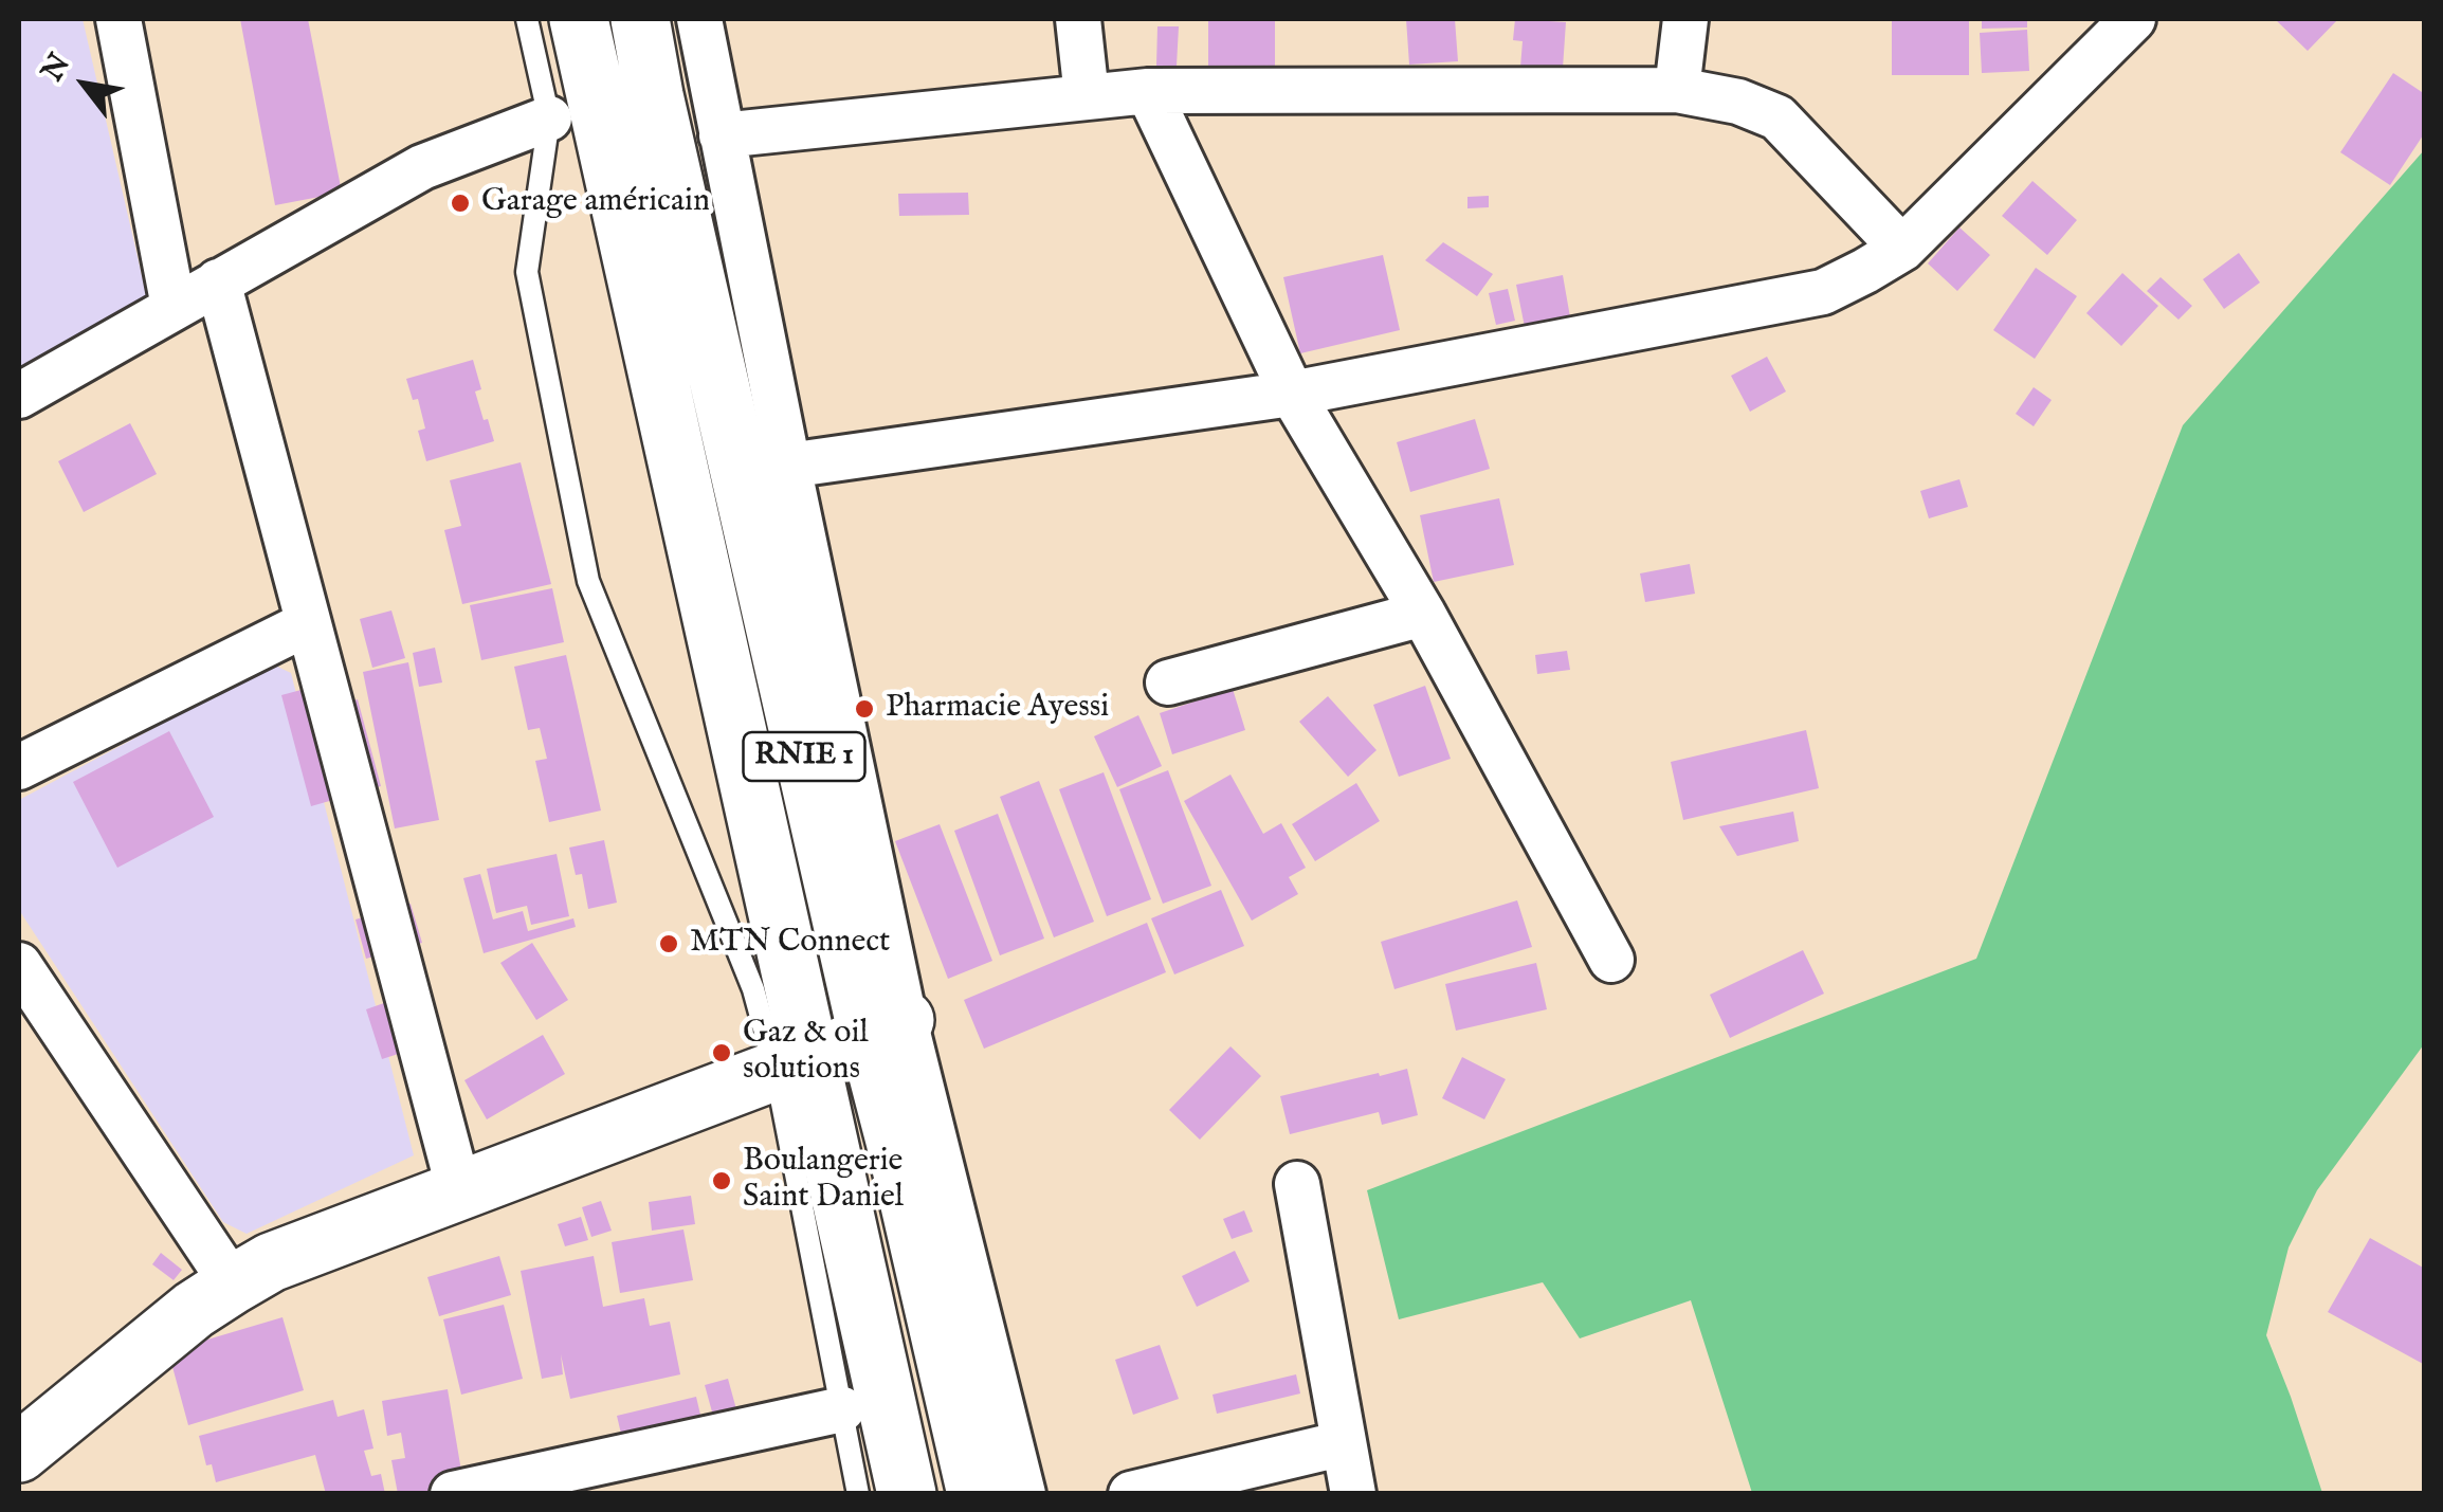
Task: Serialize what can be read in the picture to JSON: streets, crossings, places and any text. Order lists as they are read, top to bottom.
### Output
{
  "streets": {
    "main road": ["RNIE 1"]
  },
  "places": [
    "Garage américain",
    "Pharmacie Ayessi",
    "MTN Connect",
    "Gaz & oil solutions",
    "Boulangerie Saint Daniel"
  ],
  "north": "top left"
}
